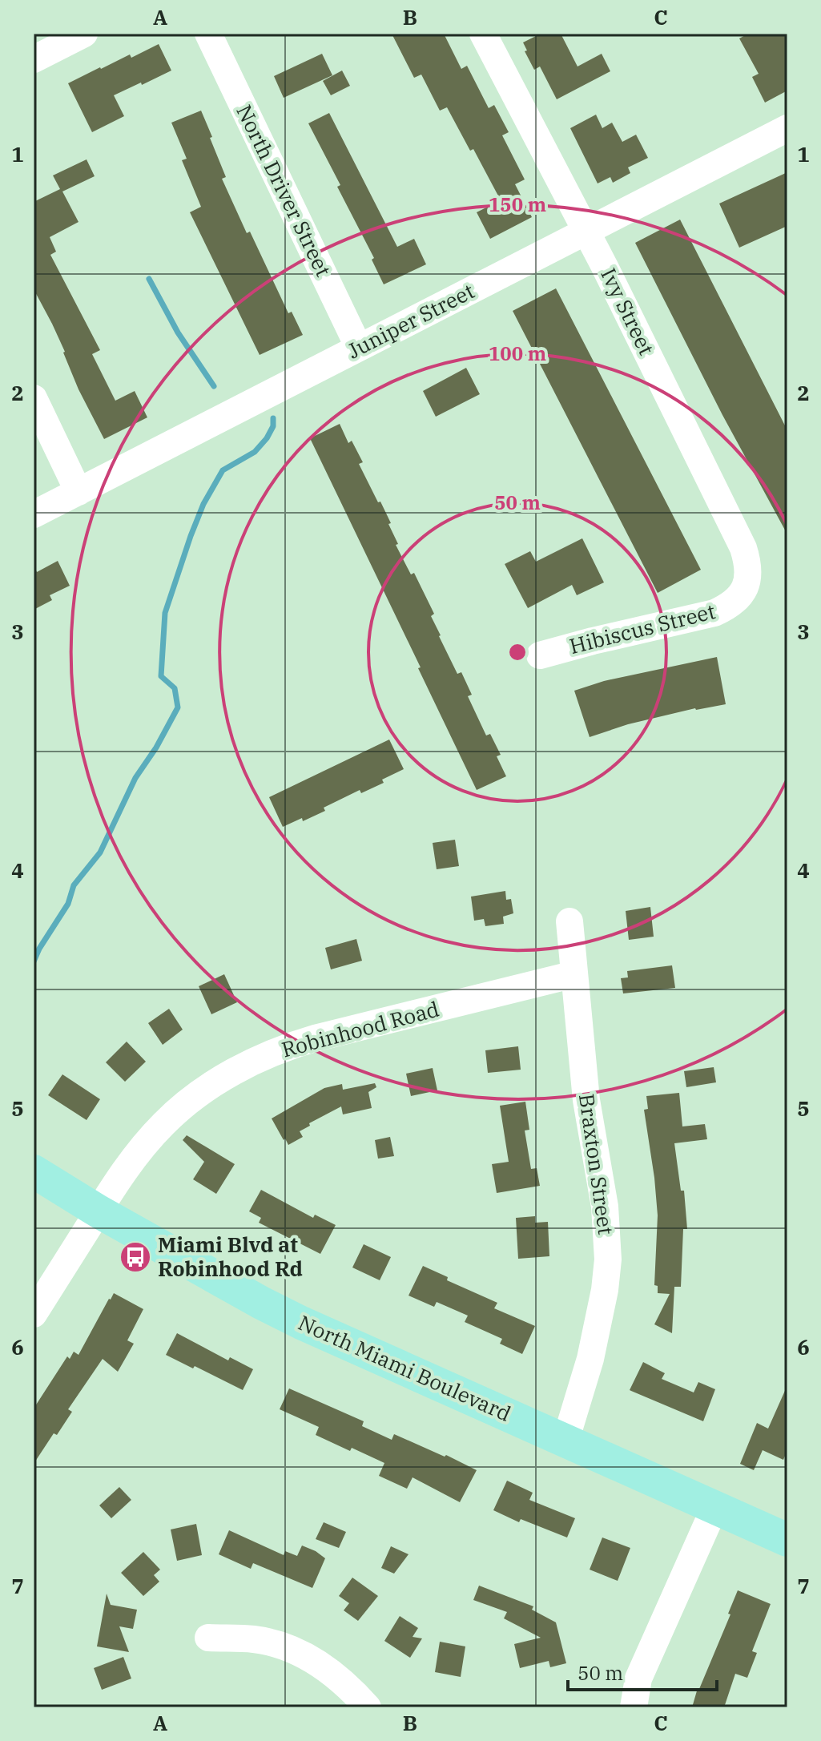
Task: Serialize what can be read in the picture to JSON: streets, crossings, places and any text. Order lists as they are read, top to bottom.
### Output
{
  "streets": {
    "main road": ["North Miami Boulevard"],
    "street": [
      "North Driver Street",
      "Ivy Street",
      "Juniper Street",
      "Hibiscus Street",
      "Robinhood Road",
      "Braxton Street"
    ]
  },
  "crossings": [
    ["North Driver Street", "Juniper Street"],
    ["Ivy Street", "Juniper Street"],
    ["Ivy Street", "Hibiscus Street"],
    ["Robinhood Road", "Braxton Street"],
    ["Robinhood Road", "North Miami Boulevard"],
    ["Braxton Street", "North Miami Boulevard"]
  ],
  "places": {
    "bus stop": ["Miami Blvd at Robinhood Rd"]
  },
  "scale_bar": "50 m",
  "grid": {
    "columns": ["A", "B", "C"],
    "rows": [
      "1",
      "2",
      "3",
      "4",
      "5",
      "6",
      "7"
    ]
  },
  "rings": ["150 m", "100 m", "50 m"]
}
